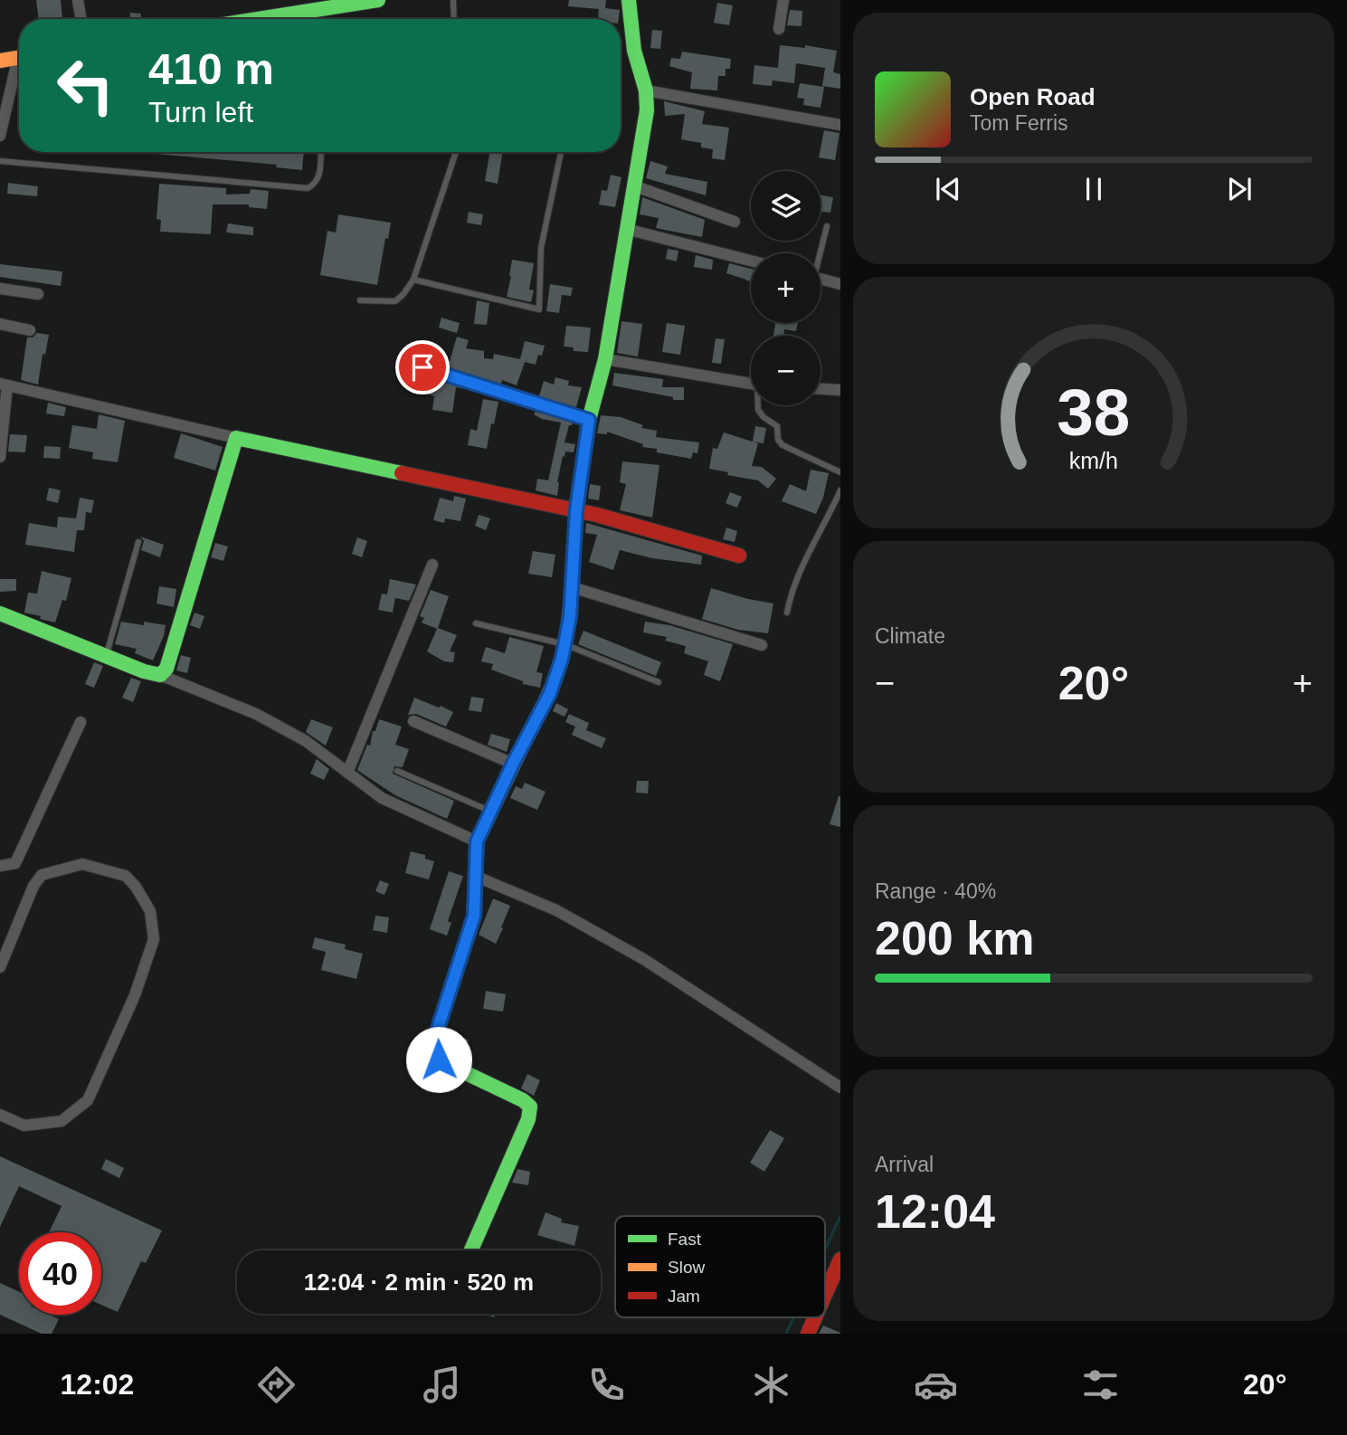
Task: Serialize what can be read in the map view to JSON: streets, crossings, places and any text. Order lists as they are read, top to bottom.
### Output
{
  "legend": ["Fast", "Slow", "Jam"],
  "page": {
    "turn": ["410 m", "Turn left"],
    "song": ["Open Road", "Tom Ferris"],
    "map_buttons": ["+", "−"],
    "tile": [
      "Climate",
      ["Range · 40%", "200 km"],
      ["Arrival", "12:04"]
    ],
    "heat": ["−", "20°", "+"],
    "limit": "40",
    "trip": "12:04 · 2 min · 520 m",
    "tabs": ["12:02", "20°"],
    "gauge": ["38", "km/h"]
  }
}
